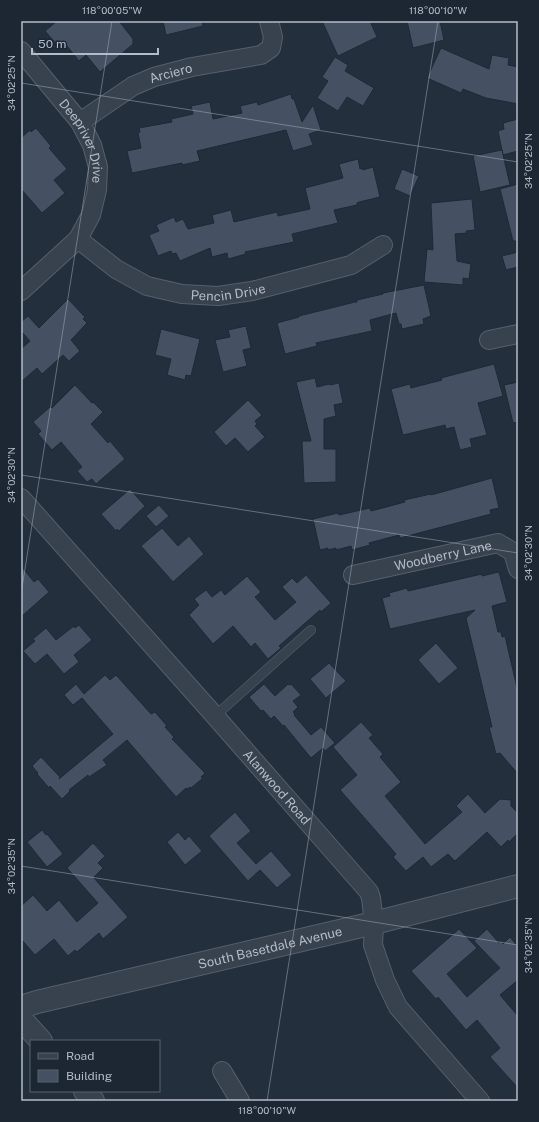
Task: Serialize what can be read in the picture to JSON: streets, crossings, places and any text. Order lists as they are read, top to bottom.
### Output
{
  "streets": {
    "street": [
      "Arciero",
      "Deepriver Drive",
      "Pencin Drive",
      "Woodberry Lane",
      "Alanwood Road",
      "South Basetdale Avenue"
    ]
  },
  "crossings": [
    ["Arciero", "Deepriver Drive"],
    ["Deepriver Drive", "Pencin Drive"],
    ["Alanwood Road", "South Basetdale Avenue"]
  ],
  "legend": ["Road", "Building"],
  "scale_bar": "50 m",
  "coordinates": [
    "118°00'05\"W",
    "118°00'10\"W",
    "34°02'25\"N",
    "34°02'30\"N",
    "34°02'35\"N"
  ]
}
